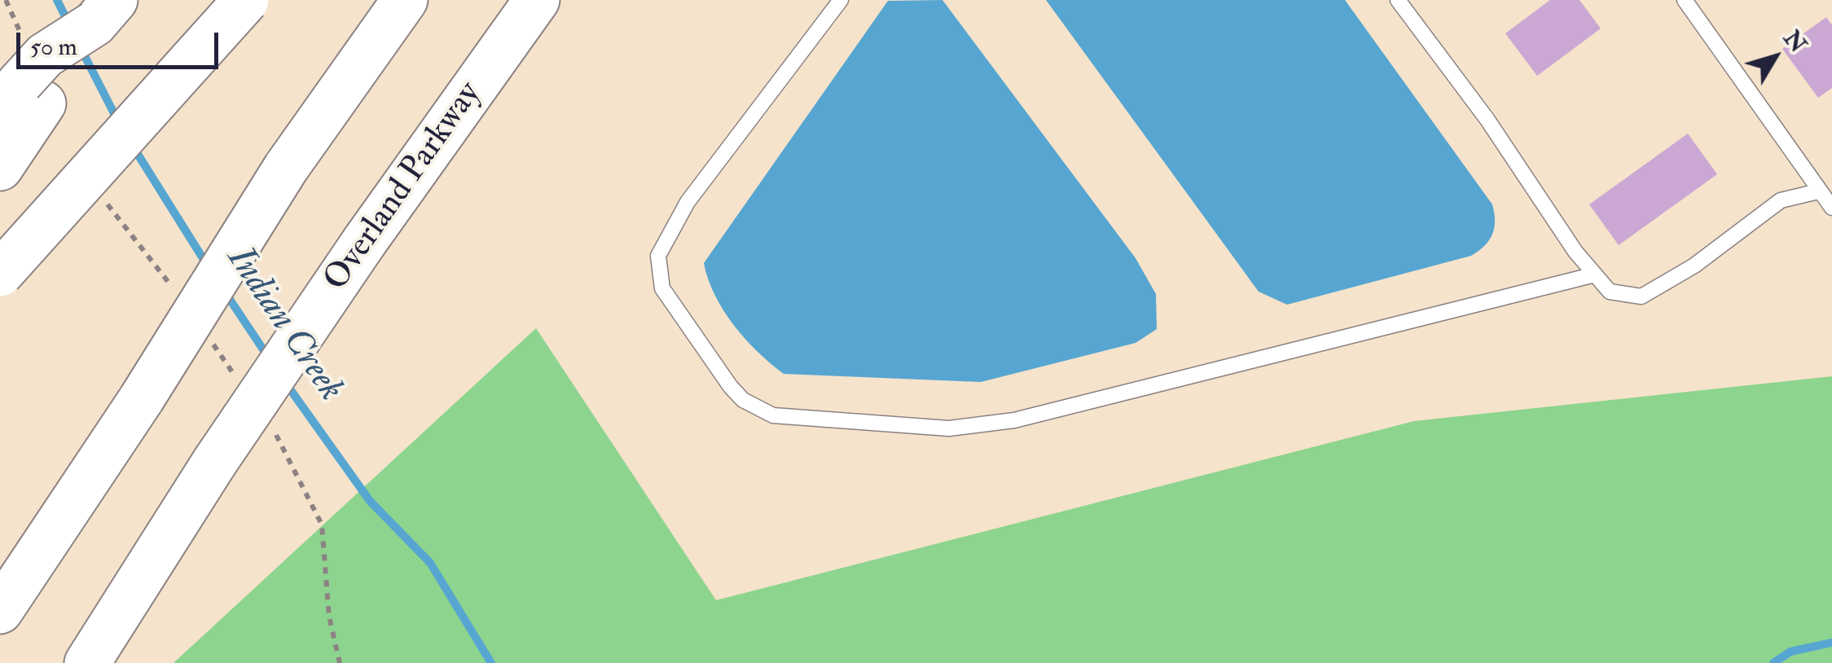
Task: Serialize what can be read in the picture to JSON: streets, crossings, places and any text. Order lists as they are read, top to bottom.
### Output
{
  "streets": {
    "highway": ["Overland Parkway"]
  },
  "water": ["Indian Creek"],
  "scale_bar": "50 m",
  "north": "top right"
}
